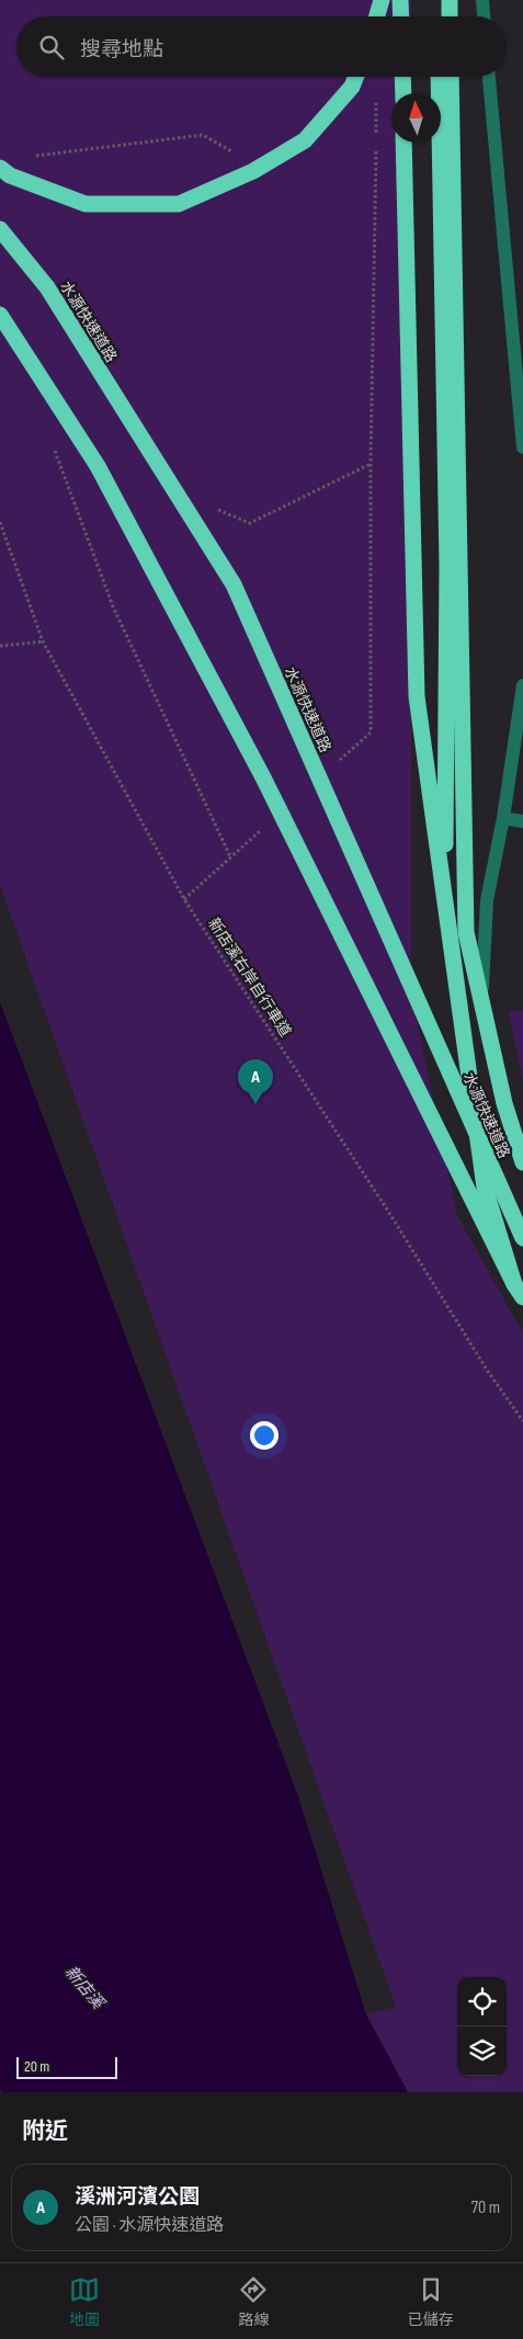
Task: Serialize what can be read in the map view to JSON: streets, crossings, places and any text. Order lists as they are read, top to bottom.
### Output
{
  "streets": {
    "highway": ["水源快速道路"],
    "path": ["新店溪右岸自行車道"]
  },
  "water": ["新店溪"],
  "scale_bar": "20 m",
  "north": "top",
  "page": {
    "search": "搜尋地點",
    "pins": "A",
    "scale": "20 m",
    "heading": "附近",
    "list": [
      {
        "mark": "A",
        "name": "溪洲河濱公園",
        "note": "公園 · 水源快速道路",
        "value": "70 m"
      }
    ],
    "nav": ["地圖", "路線", "已儲存"]
  }
}
